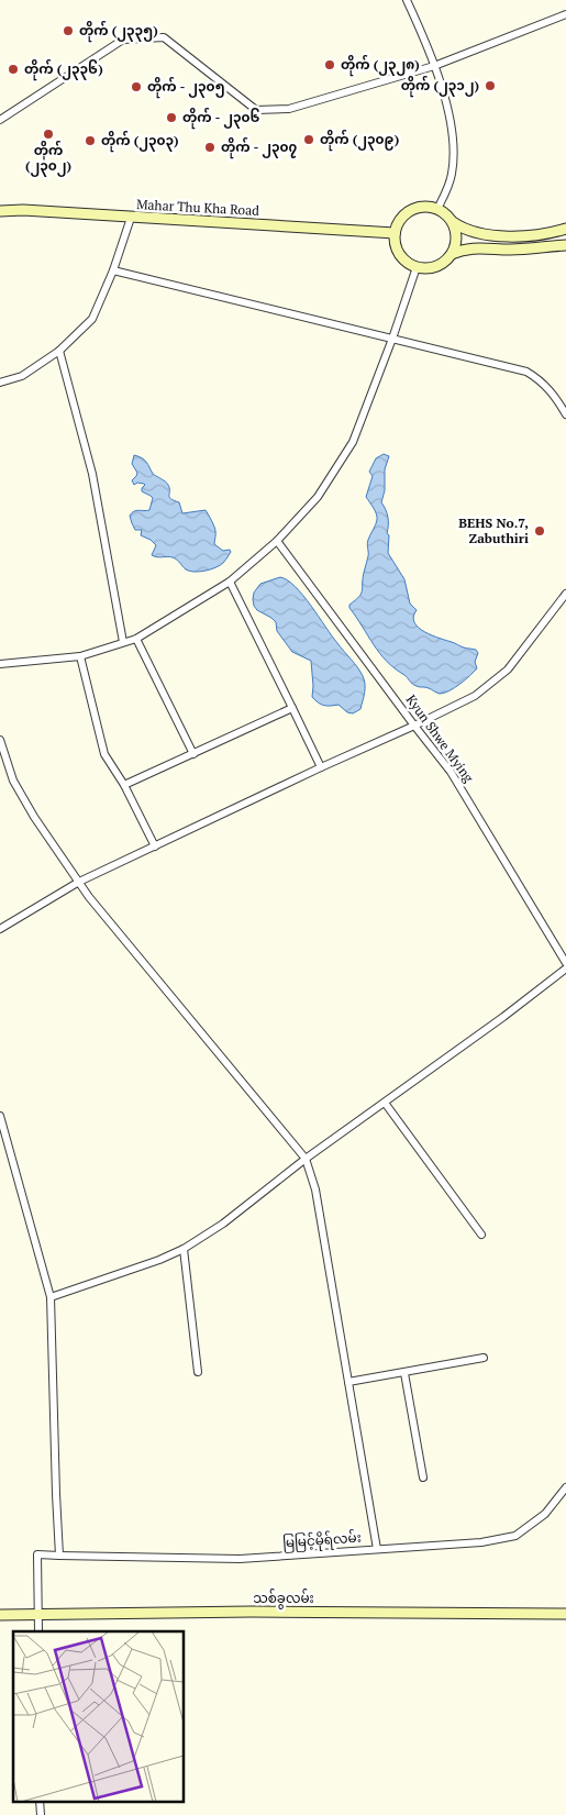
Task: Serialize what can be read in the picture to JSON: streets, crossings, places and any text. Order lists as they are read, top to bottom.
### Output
{
  "streets": {
    "main road": ["Mahar Thu Kha Road", "သစ်ခွလမ်း"],
    "street": ["Kyun Shwe Mying", "မြမြင့်မိုရ်လမ်း"]
  },
  "crossings": [
    ["မြမြင့်မိုရ်လမ်း", "သစ်ခွလမ်း"]
  ],
  "places": [
    "တိုက် (၂၃၃၅)",
    "တိုက် (၂၃၂၈)",
    "တိုက် (၂၃၃၆)",
    "တိုက် (၂၃၁၂)",
    "တိုက် - ၂၃၀၅",
    "တိုက် - ၂၃၀၆",
    "တိုက် (၂၃၀၂)",
    "တိုက် (၂၃၀၉)",
    "တိုက် (၂၃၀၃)",
    "တိုက် - ၂၃၀၇",
    "BEHS No.7, Zabuthiri"
  ]
}
